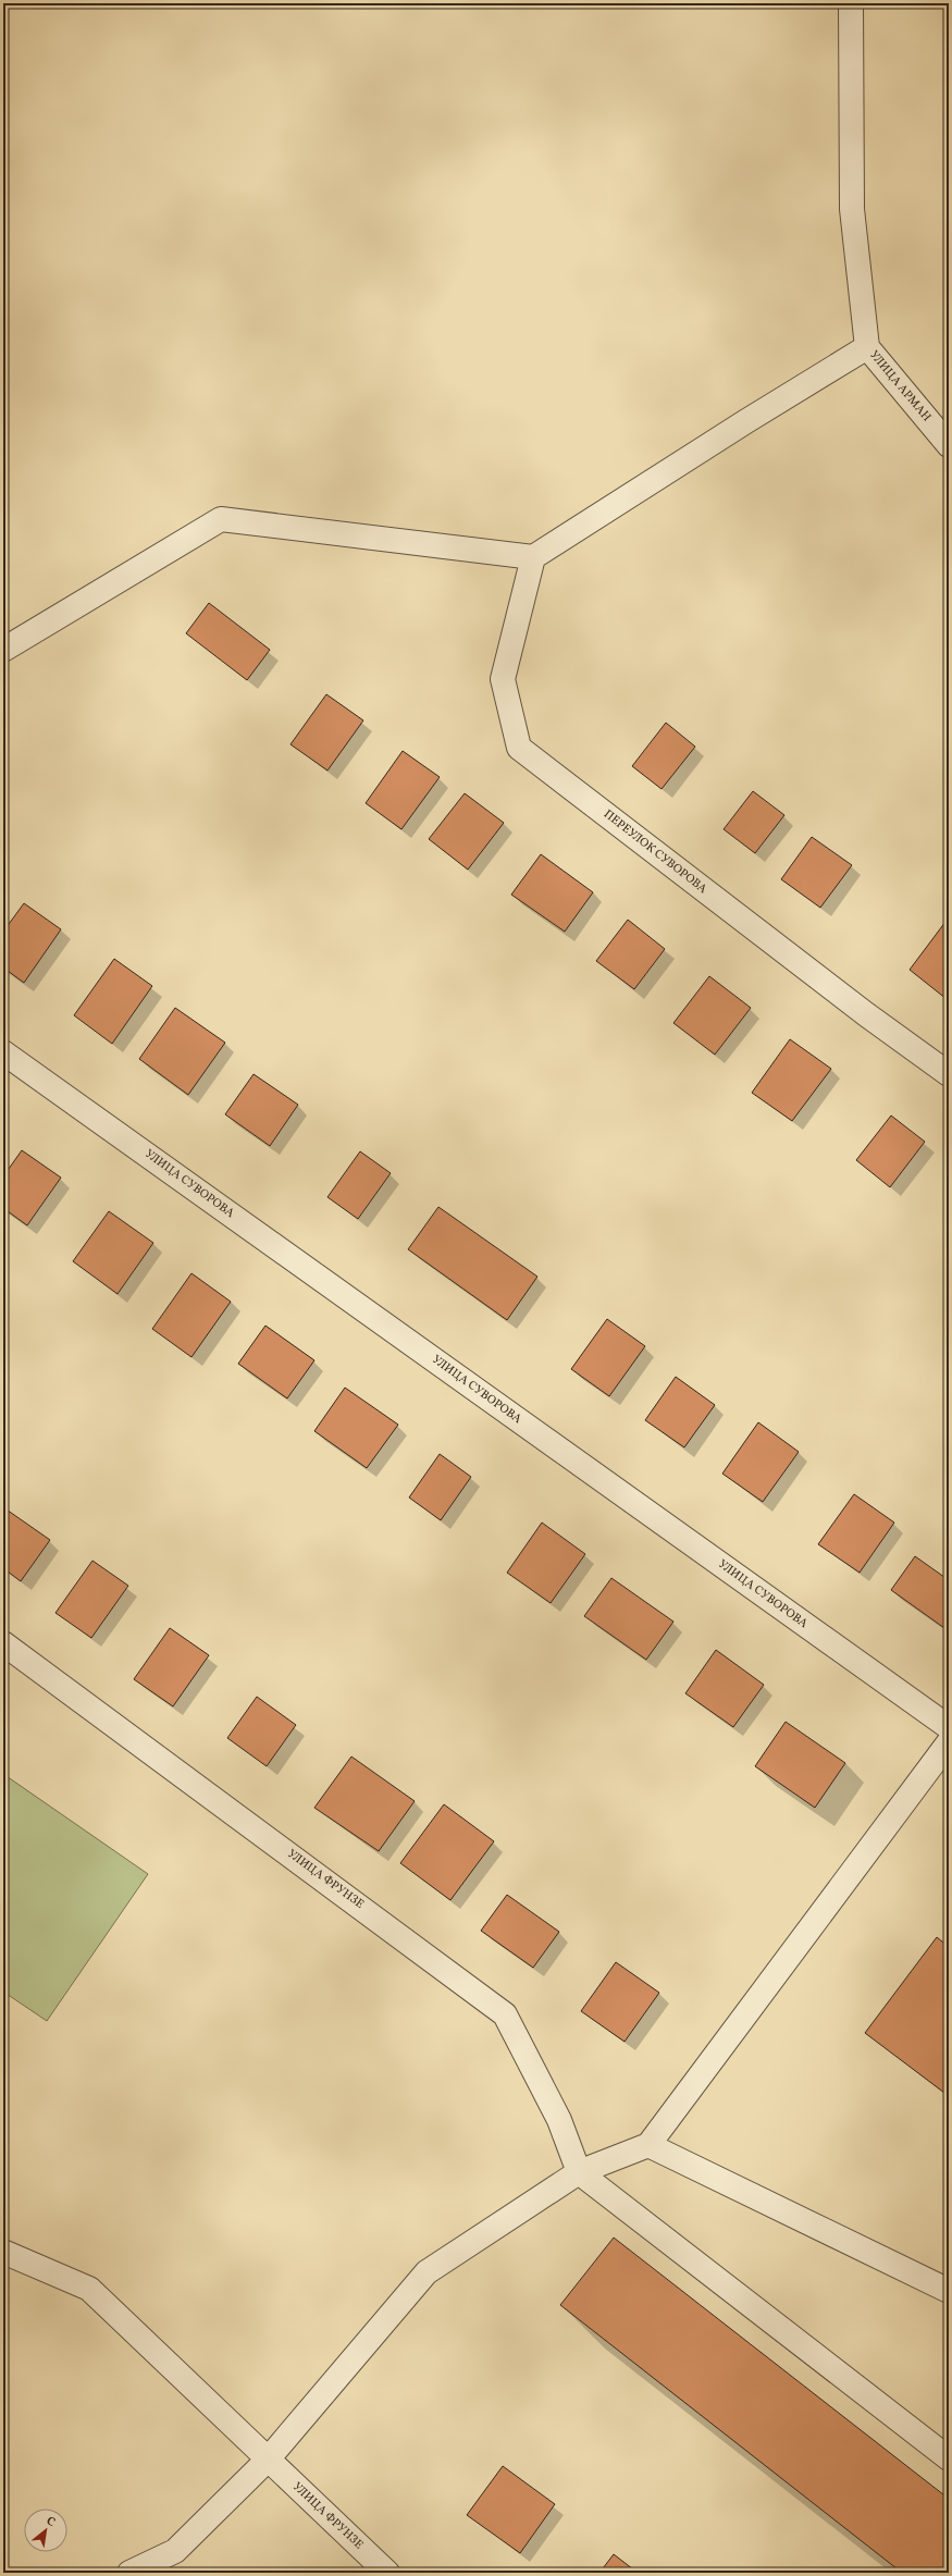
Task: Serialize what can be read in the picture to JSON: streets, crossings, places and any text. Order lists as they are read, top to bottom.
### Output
{
  "streets": {
    "street": [
      "УЛИЦА АРМАН",
      "ПЕРЕУЛОК СУВОРОВА",
      "УЛИЦА СУВОРОВА",
      "УЛИЦА ФРУНЗЕ"
    ]
  },
  "north": "top right"
}
